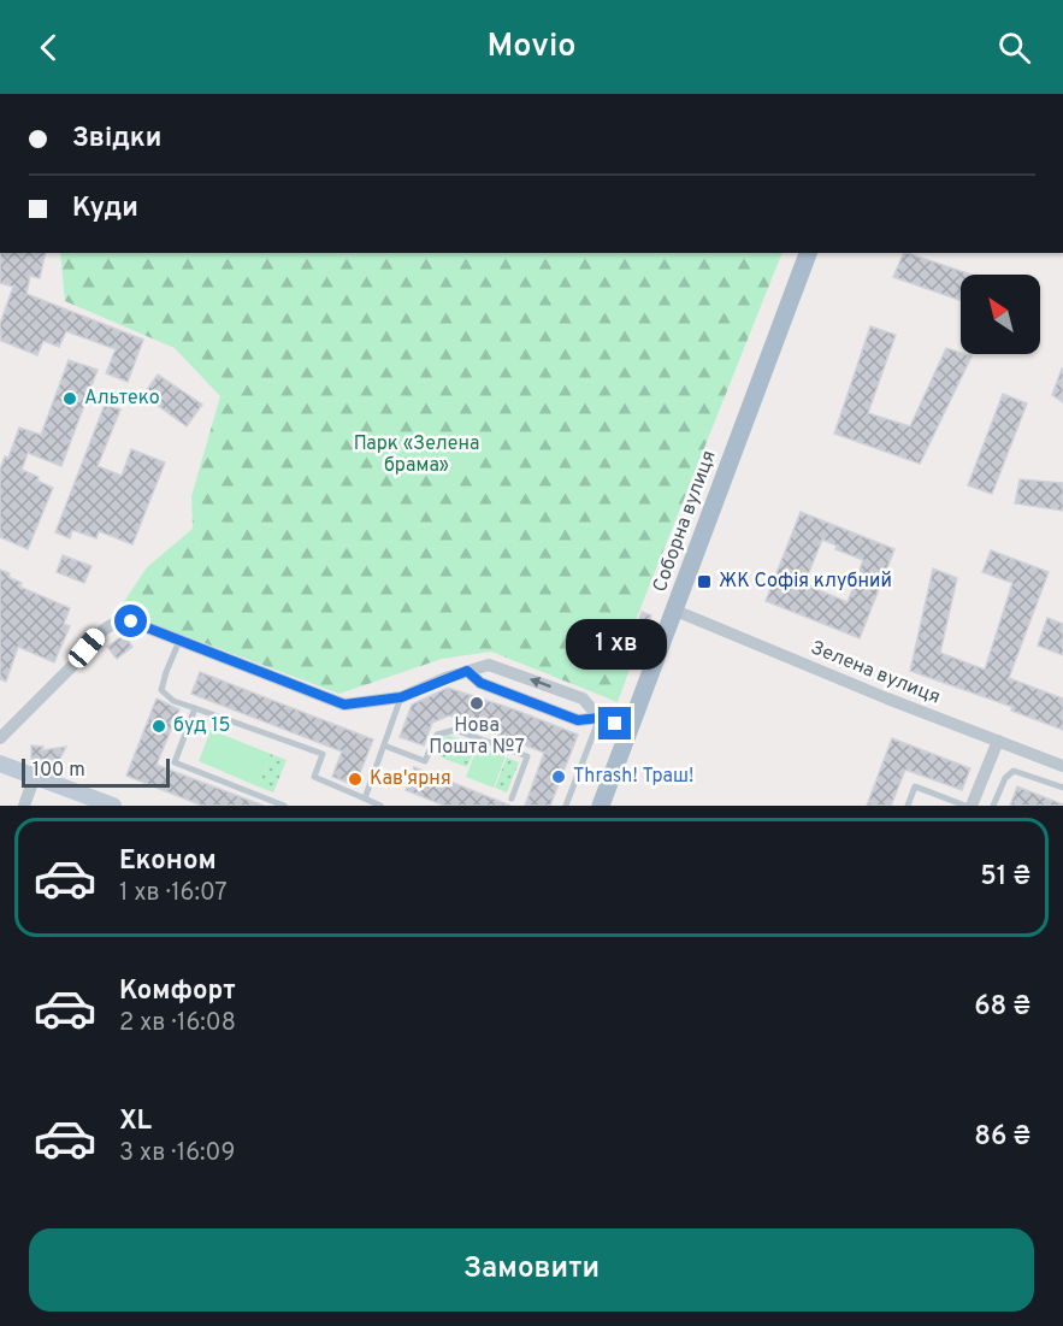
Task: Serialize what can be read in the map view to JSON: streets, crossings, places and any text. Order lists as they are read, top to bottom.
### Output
{
  "streets": {
    "main road": ["Соборна вулиця"],
    "street": ["Зелена вулиця"]
  },
  "crossings": [
    ["Соборна вулиця", "Зелена вулиця"]
  ],
  "parks": ["Парк «Зелена брама»"],
  "places": {
    "other": [
      "Альтеко",
      "Нова Пошта №7",
      "буд 15",
      "Thrash! Траш!",
      "Кав'ярня"
    ],
    "transit": ["ЖК Софія клубний"]
  },
  "scale_bar": "100 m",
  "north": "top left",
  "page": {
    "header": "Movio",
    "banner": ["Звідки", "Куди"],
    "bubble": "1 хв",
    "scale": "100 m",
    "list": [
      {
        "name": "Економ",
        "note": "1 хв · 16:07",
        "value": "51 ₴"
      },
      {
        "name": "Комфорт",
        "note": "2 хв · 16:08",
        "value": "68 ₴"
      },
      {
        "name": "XL",
        "note": "3 хв · 16:09",
        "value": "86 ₴"
      }
    ],
    "buttons": "Замовити"
  }
}
